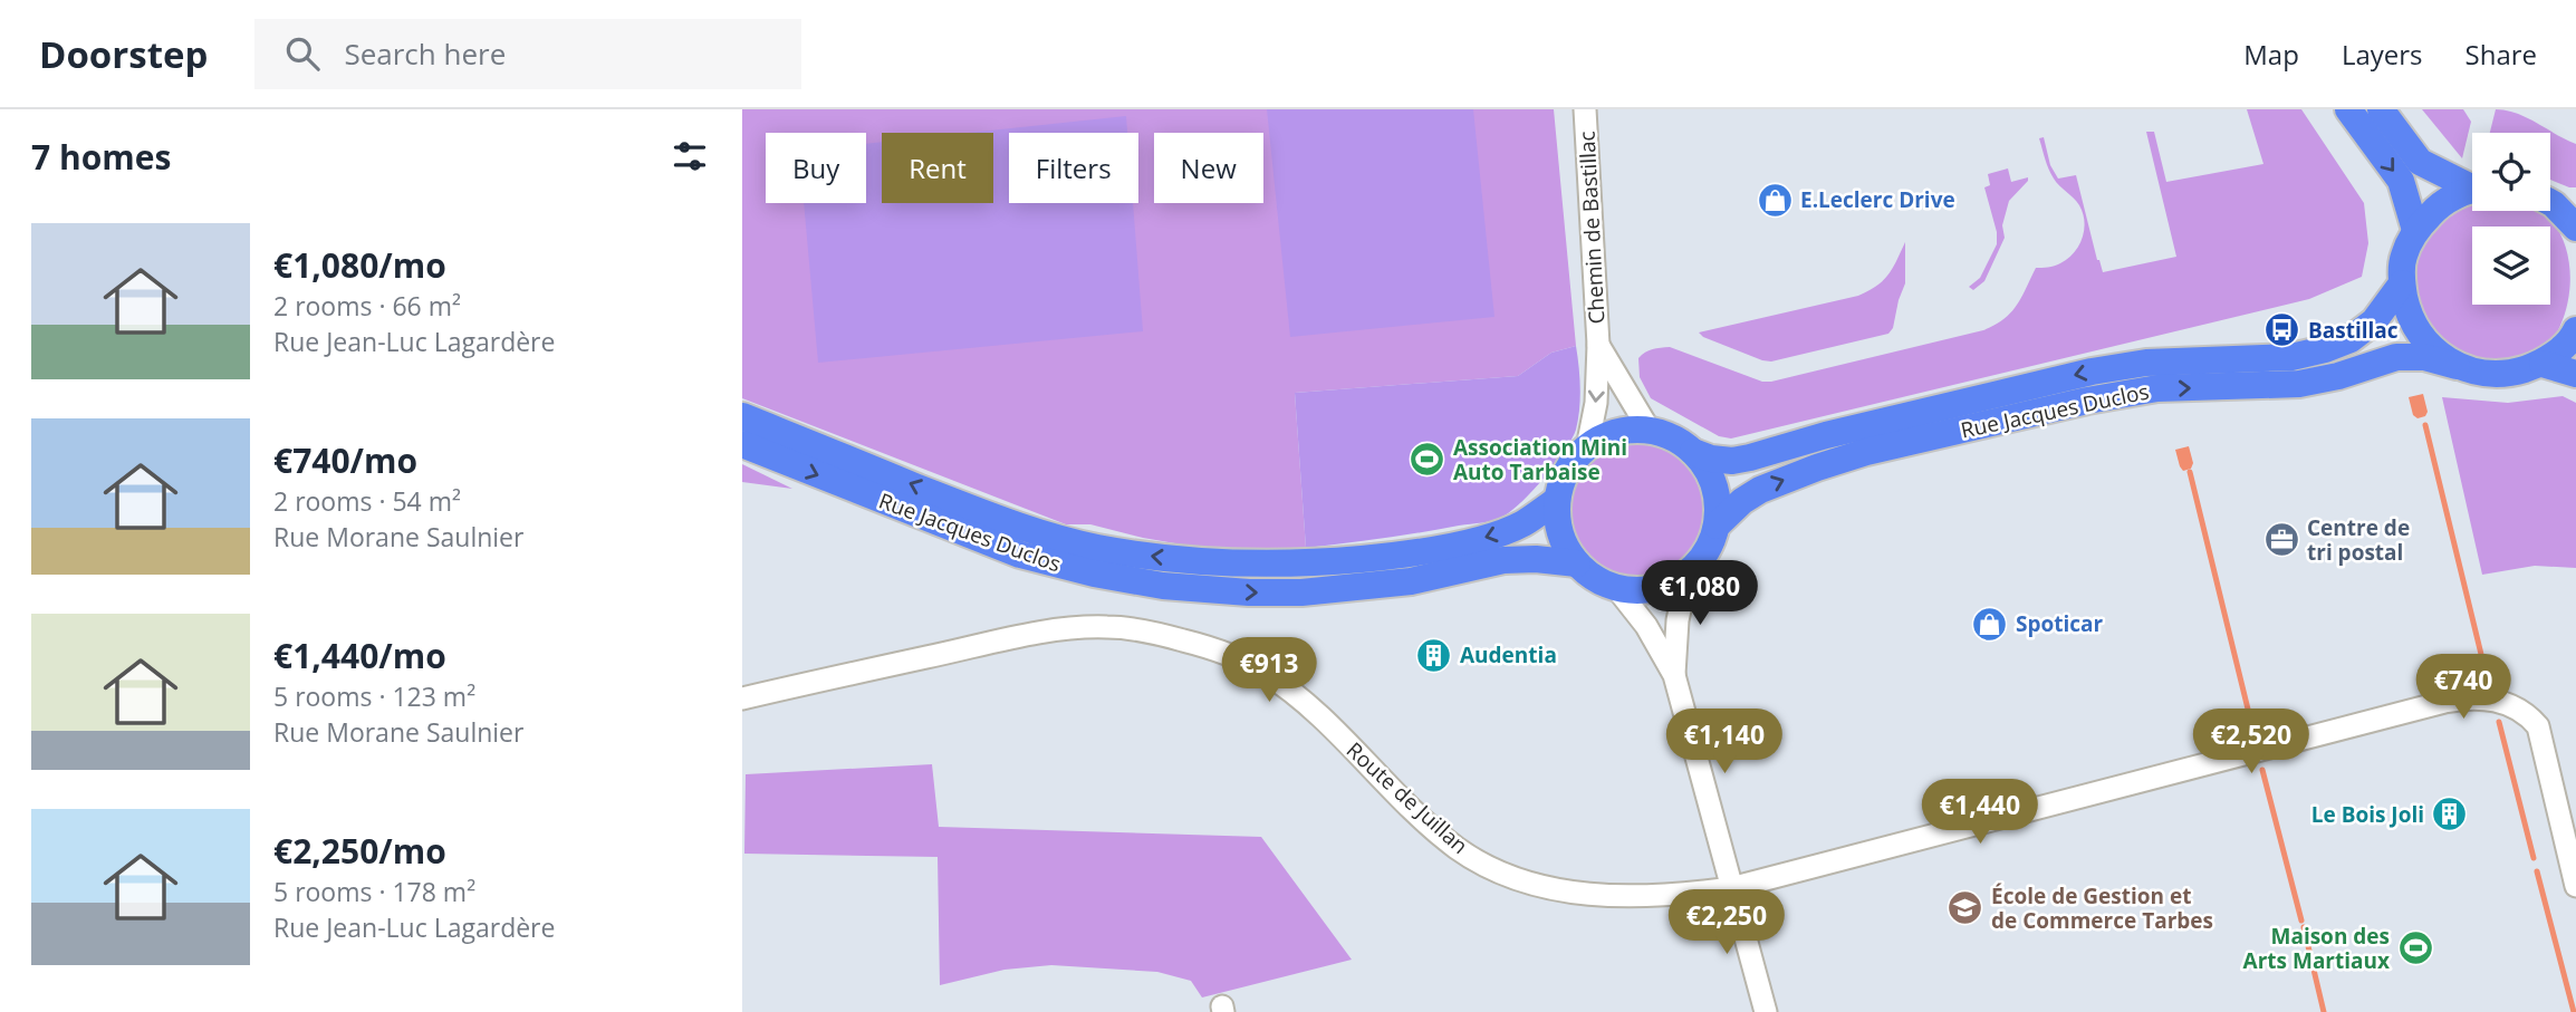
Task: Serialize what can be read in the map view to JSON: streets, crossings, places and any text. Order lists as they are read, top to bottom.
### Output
{
  "streets": {
    "main road": ["Rue Jacques Duclos"],
    "street": ["Chemin de Bastillac", "Route de Juillan"]
  },
  "crossings": [
    ["Chemin de Bastillac", "Rue Jacques Duclos"]
  ],
  "places": {
    "shop": ["E.Leclerc Drive", "Spoticar"],
    "bus stop": ["Bastillac"],
    "sports": ["Association Mini Auto Tarbaise", "Maison des Arts Martiaux"],
    "office": ["Centre de tri postal"],
    "building": ["Audentia", "Le Bois Joli"],
    "school or university": ["École de Gestion et de Commerce Tarbes"]
  },
  "page": {
    "header": "Doorstep",
    "search": "Search here",
    "nav": ["Map", "Layers", "Share"],
    "heading": "7 homes",
    "chip": [
      "Buy",
      "Rent",
      "Filters",
      "New"
    ],
    "list": [
      {
        "name": "€1,080/mo",
        "note": "2 rooms · 66 m² · Rue Jean-Luc Lagardère"
      },
      {
        "name": "€740/mo",
        "note": "2 rooms · 54 m² · Rue Morane Saulnier"
      },
      {
        "name": "€1,440/mo",
        "note": "5 rooms · 123 m² · Rue Morane Saulnier"
      },
      {
        "name": "€2,250/mo",
        "note": "5 rooms · 178 m² · Rue Jean-Luc Lagardère"
      }
    ],
    "price": [
      "€1,080",
      "€913",
      "€740",
      "€1,140",
      "€2,520",
      "€1,440",
      "€2,250"
    ]
  }
}
